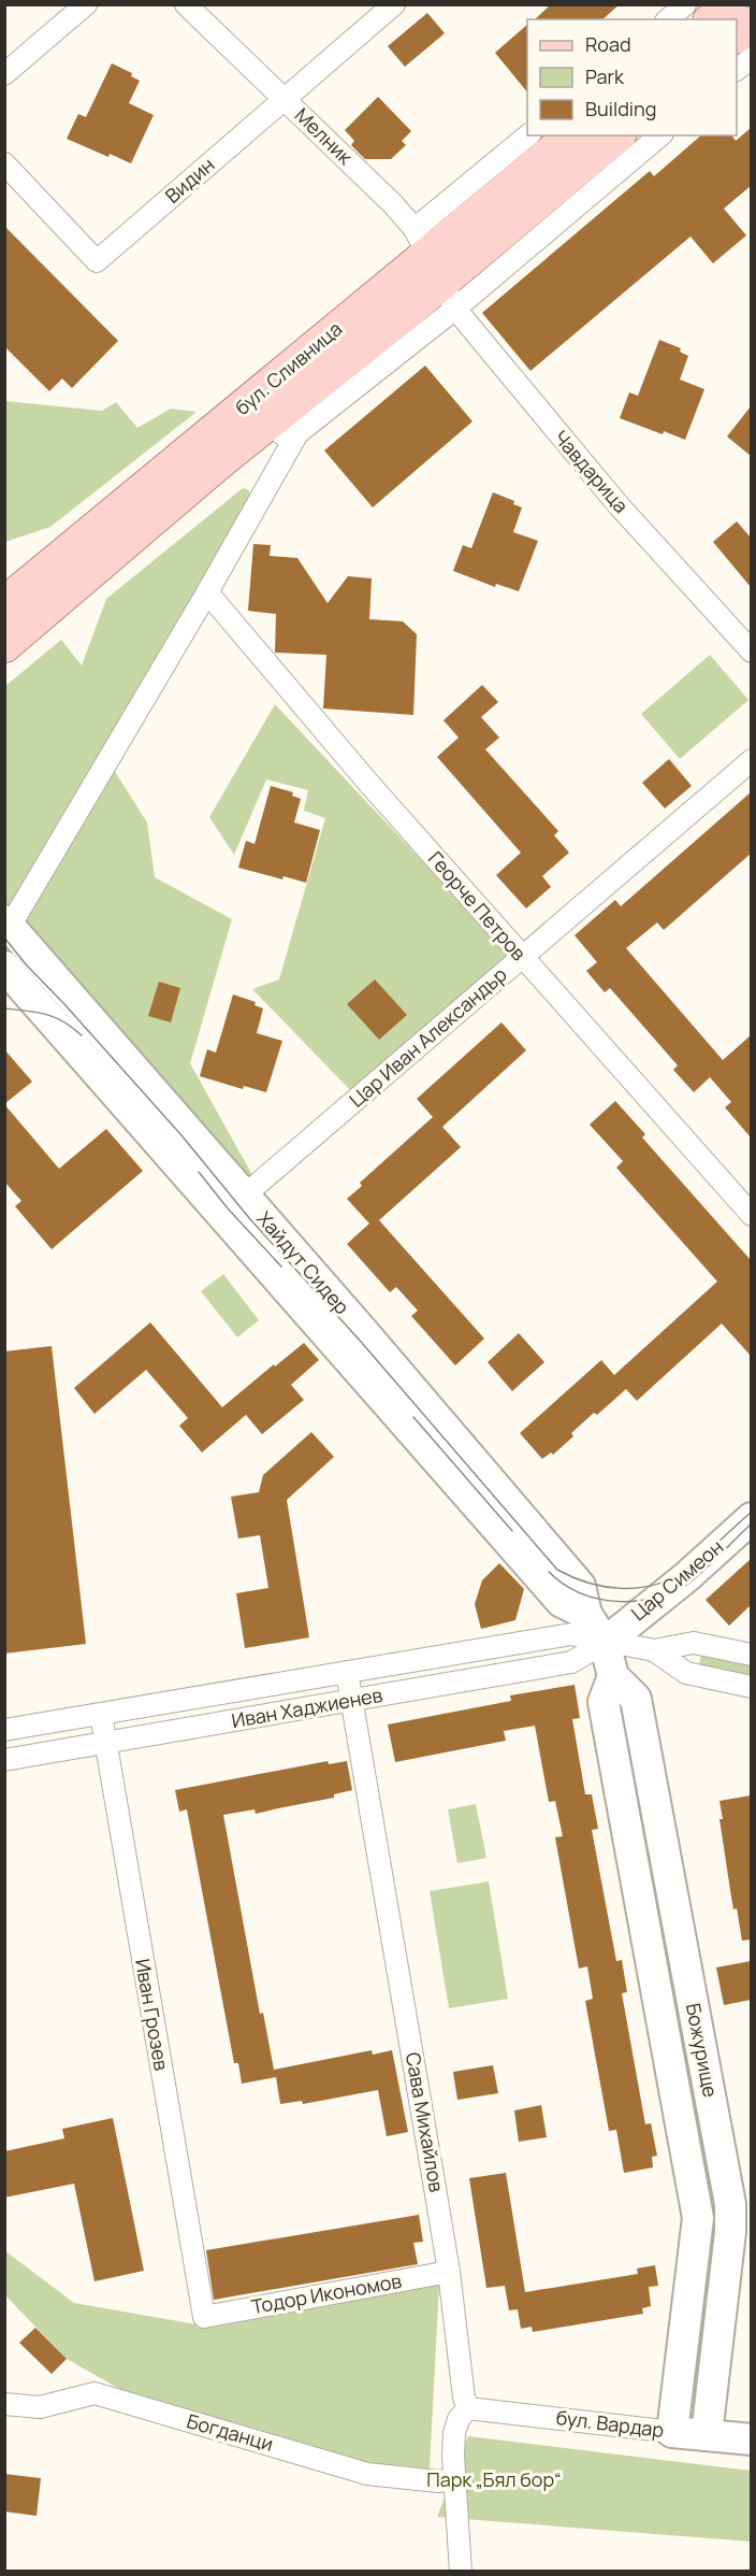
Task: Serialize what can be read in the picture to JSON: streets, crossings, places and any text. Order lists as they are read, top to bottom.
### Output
{
  "streets": {
    "main road": ["бул. Сливница"],
    "street": [
      "Мелник",
      "Видин",
      "Чавдарица",
      "Георче Петров",
      "Цар Иван Александър",
      "Хайдут Сидер",
      "Цар Симеон",
      "Иван Хаджиенев",
      "Иван Грозев",
      "Божурище",
      "Сава Михайлов",
      "Тодор Икономов",
      "бул. Вардар",
      "Богданци"
    ]
  },
  "crossings": [
    ["Мелник", "Видин"],
    ["Мелник", "бул. Сливница"],
    ["Мелник", "Чавдарица"],
    ["бул. Сливница", "Чавдарица"],
    ["Георче Петров", "Цар Иван Александър"],
    ["Цар Иван Александър", "Хайдут Сидер"],
    ["Хайдут Сидер", "Цар Симеон"],
    ["Хайдут Сидер", "Иван Хаджиенев"],
    ["Цар Симеон", "Иван Хаджиенев"],
    ["Иван Хаджиенев", "Иван Грозев"],
    ["Иван Хаджиенев", "Сава Михайлов"],
    ["Иван Грозев", "Тодор Икономов"],
    ["Божурище", "бул. Вардар"],
    ["Сава Михайлов", "Тодор Икономов"],
    ["Сава Михайлов", "бул. Вардар"]
  ],
  "parks": ["Парк „Бял бор“"],
  "legend": ["Road", "Park", "Building"]
}
